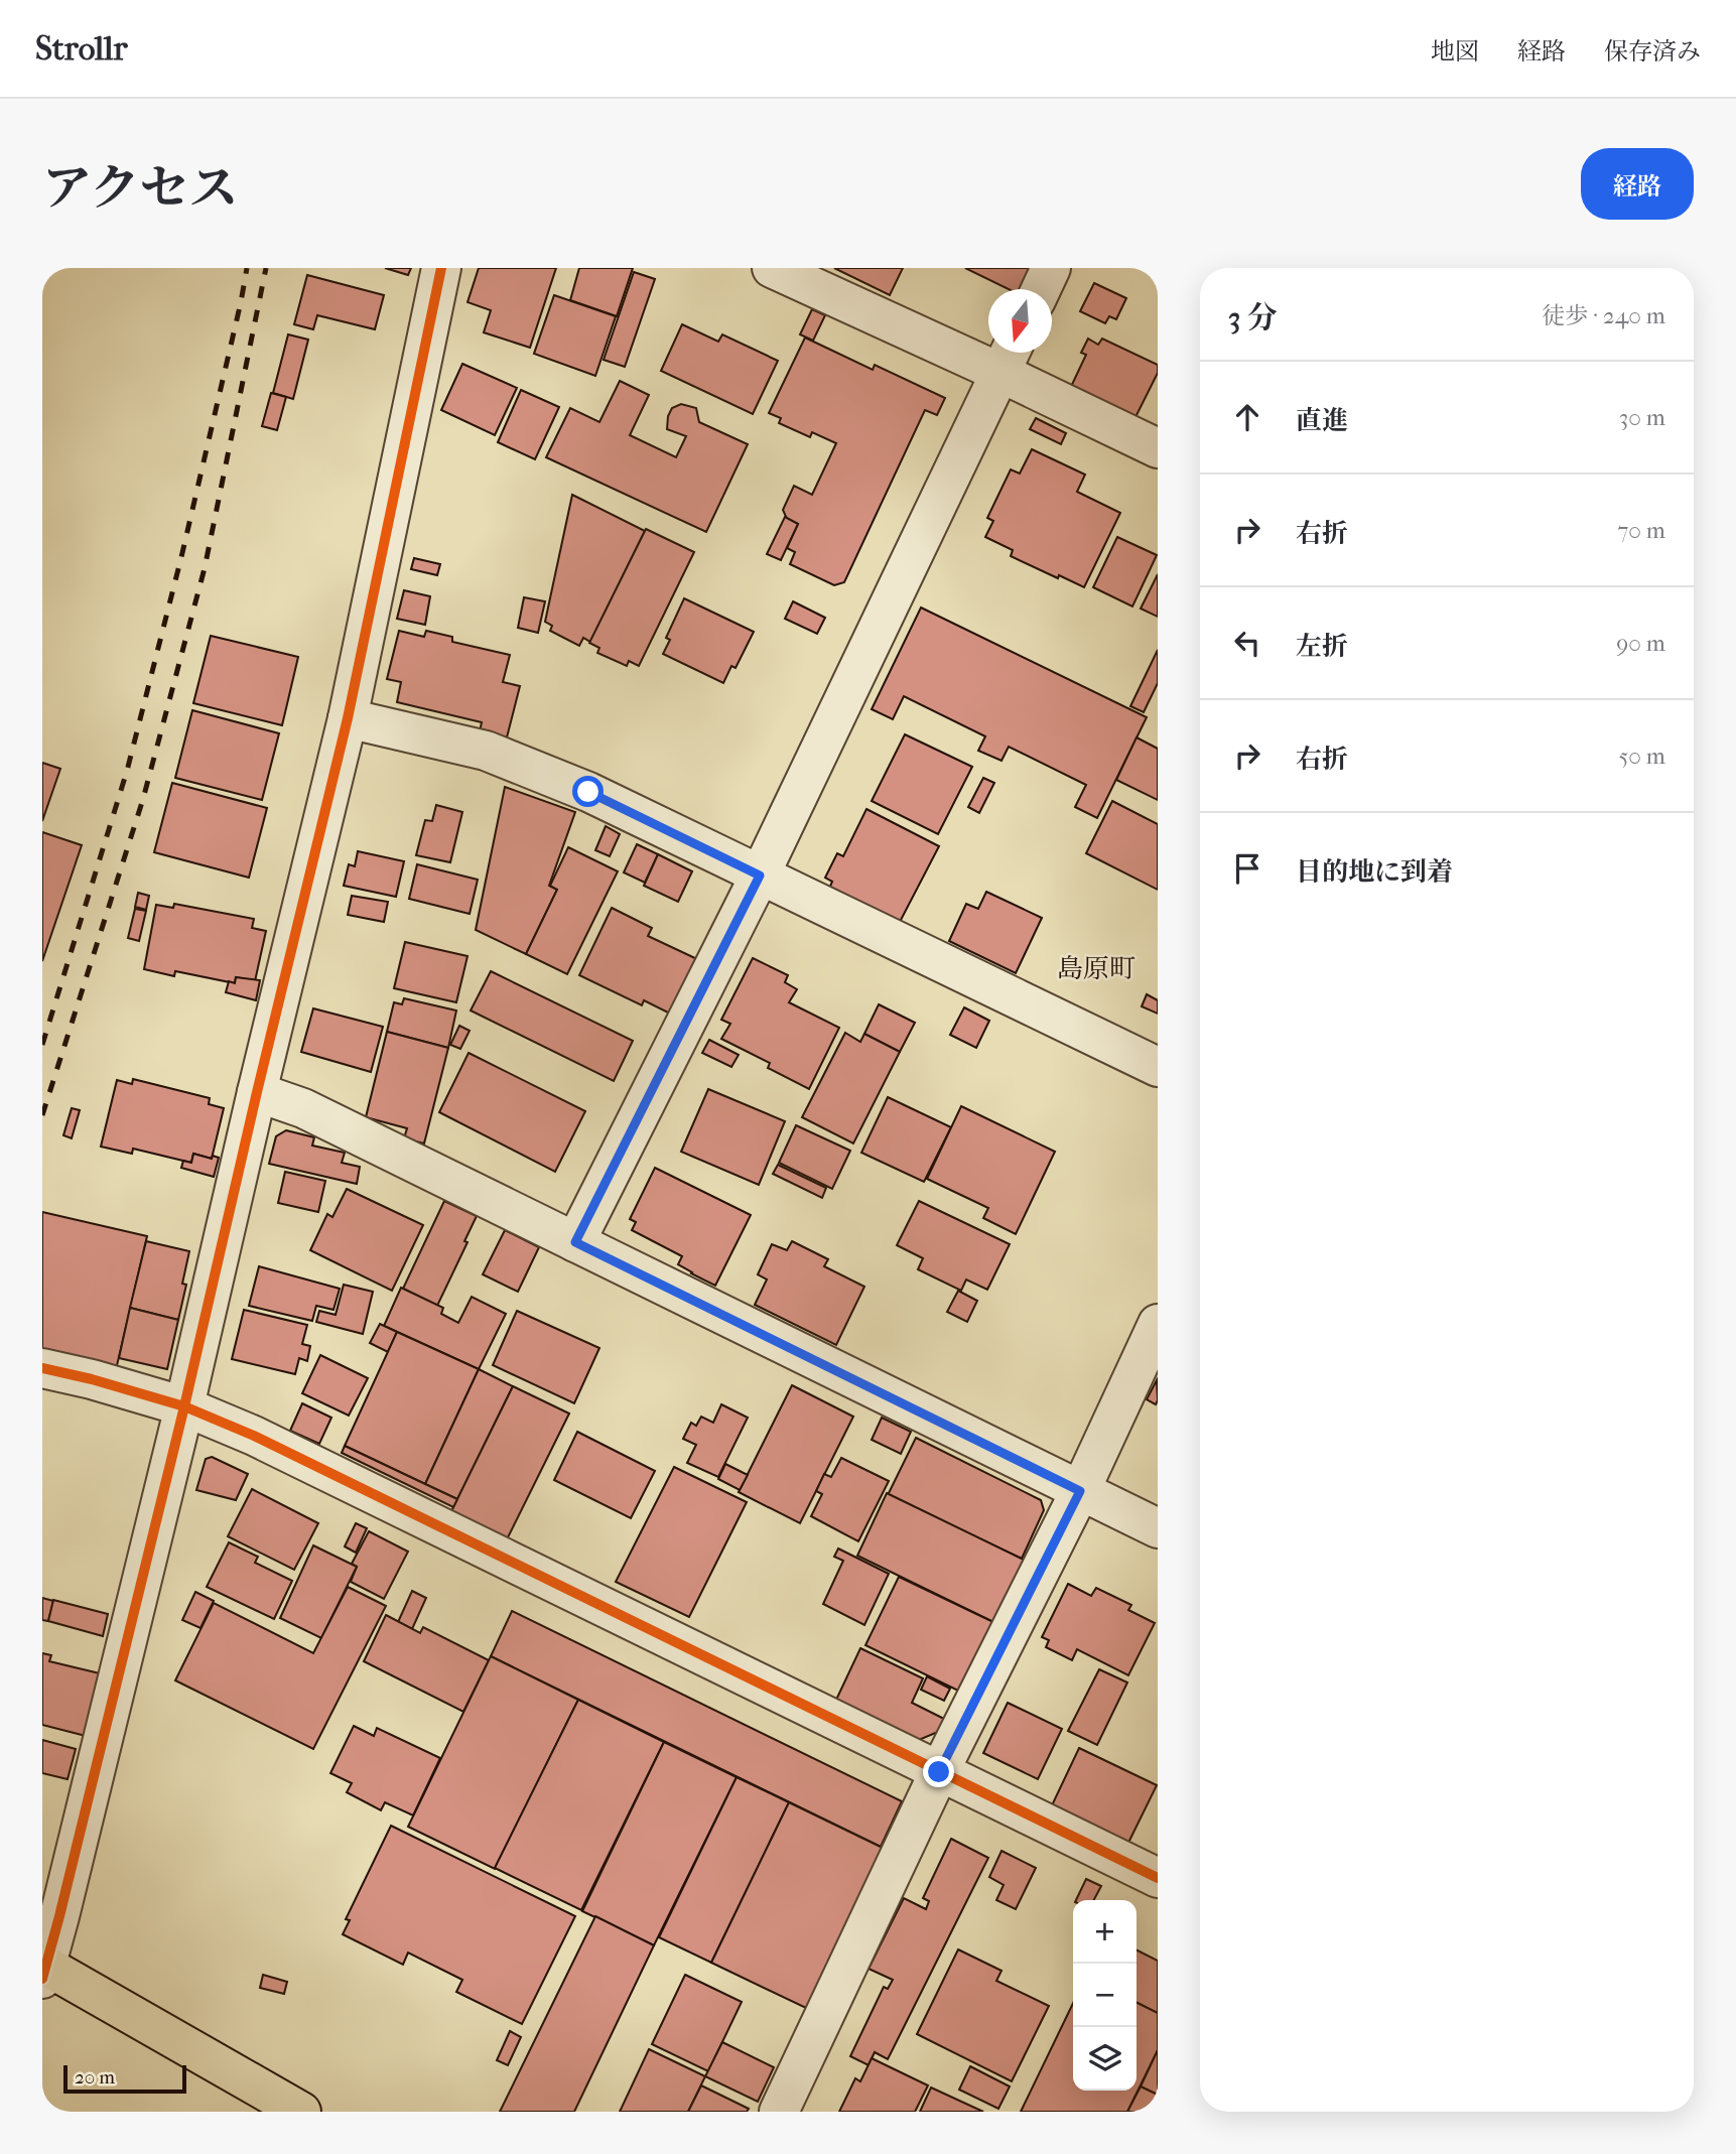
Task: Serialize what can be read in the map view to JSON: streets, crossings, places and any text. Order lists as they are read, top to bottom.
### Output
{
  "districts": ["島原町"],
  "scale_bar": "20 m",
  "north": "bottom",
  "page": {
    "header": "Strollr",
    "nav": ["地図", "経路", "保存済み"],
    "title": "アクセス",
    "buttons": "経路",
    "heading": ["3 分", "徒歩 · 240 m"],
    "list": [
      ["直進", "30 m"],
      ["右折", "70 m"],
      ["左折", "90 m"],
      ["右折", "50 m"],
      "目的地に到着"
    ],
    "map_buttons": ["+", "−"],
    "scale": "20 m"
  }
}
